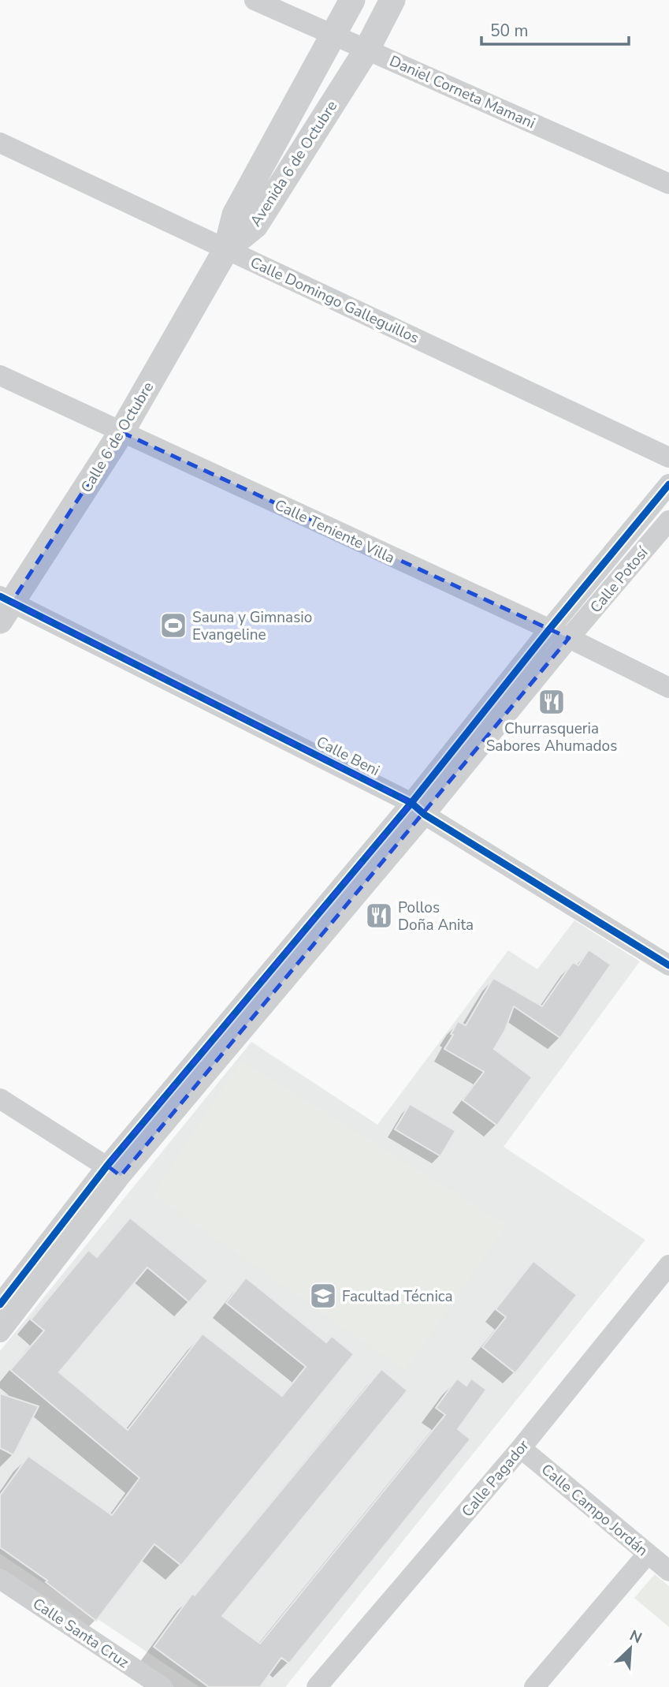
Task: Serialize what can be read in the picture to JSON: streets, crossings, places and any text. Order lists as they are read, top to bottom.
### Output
{
  "streets": {
    "street": [
      "Daniel Corneta Mamani",
      "Avenida 6 de Octubre",
      "Calle Domingo Galleguillos",
      "Calle 6 de Octubre",
      "Calle Teniente Villa",
      "Calle Potosí",
      "Calle Beni",
      "Calle Pagador",
      "Calle Campo Jordán",
      "Calle Santa Cruz"
    ]
  },
  "crossings": [
    ["Daniel Corneta Mamani", "Avenida 6 de Octubre"],
    ["Avenida 6 de Octubre", "Calle Domingo Galleguillos"],
    ["Avenida 6 de Octubre", "Calle 6 de Octubre"],
    ["Calle Domingo Galleguillos", "Calle 6 de Octubre"],
    ["Calle 6 de Octubre", "Calle Teniente Villa"],
    ["Calle 6 de Octubre", "Calle Beni"],
    ["Calle Teniente Villa", "Calle Potosí"],
    ["Calle Potosí", "Calle Beni"],
    ["Calle Pagador", "Calle Campo Jordán"]
  ],
  "places": {
    "sports": ["Sauna y Gimnasio Evangeline"],
    "restaurant": ["Churrasqueria Sabores Ahumados", "Pollos Doña Anita"],
    "school or university": ["Facultad Técnica"]
  },
  "scale_bar": "50 m",
  "north": "top right"
}
